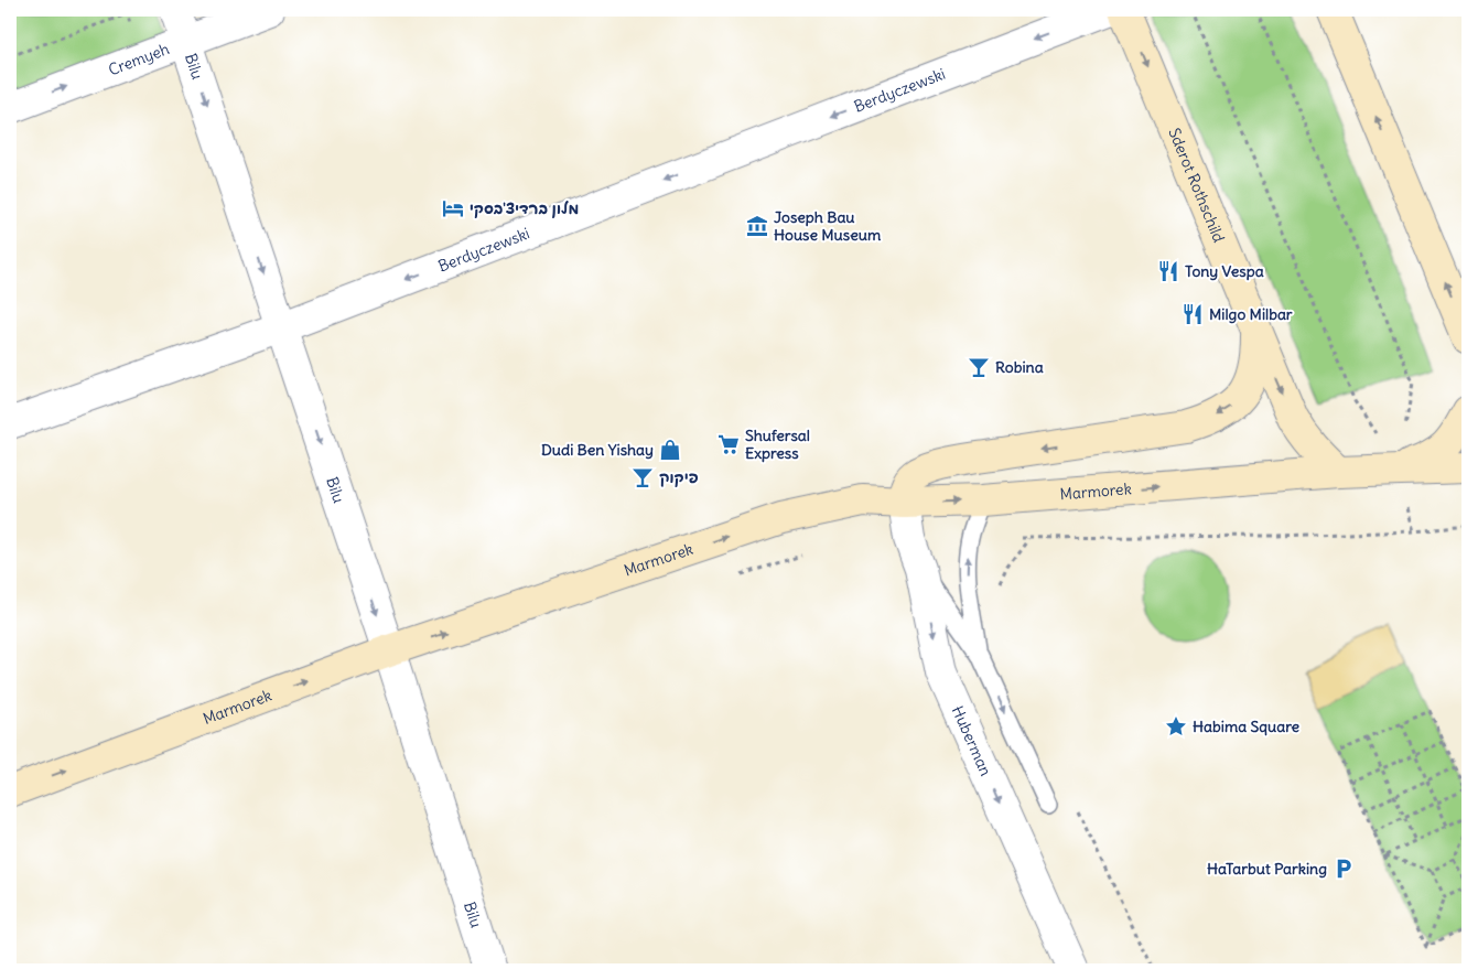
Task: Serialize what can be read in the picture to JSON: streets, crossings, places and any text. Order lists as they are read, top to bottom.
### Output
{
  "streets": {
    "street": [
      "Cremyeh",
      "Bilu",
      "Berdyczewski",
      "Sderot Rothschild",
      "Marmorek",
      "Huberman"
    ]
  },
  "crossings": [
    ["Cremyeh", "Bilu"],
    ["Bilu", "Berdyczewski"],
    ["Bilu", "Marmorek"],
    ["Sderot Rothschild", "Marmorek"],
    ["Marmorek", "Huberman"]
  ],
  "one_way": [
    "Cremyeh",
    "Bilu",
    "Berdyczewski",
    "Marmorek",
    "Huberman"
  ],
  "places": {
    "hotel": ["מלון ברדיצ'בסקי"],
    "museum": ["Joseph Bau House Museum"],
    "restaurant": ["Tony Vespa", "Milgo Milbar"],
    "bar": ["Robina", "פיקוק"],
    "supermarket": ["Shufersal Express"],
    "shop": ["Dudi Ben Yishay"],
    "place": ["Habima Square"],
    "parking": ["HaTarbut Parking"]
  }
}
